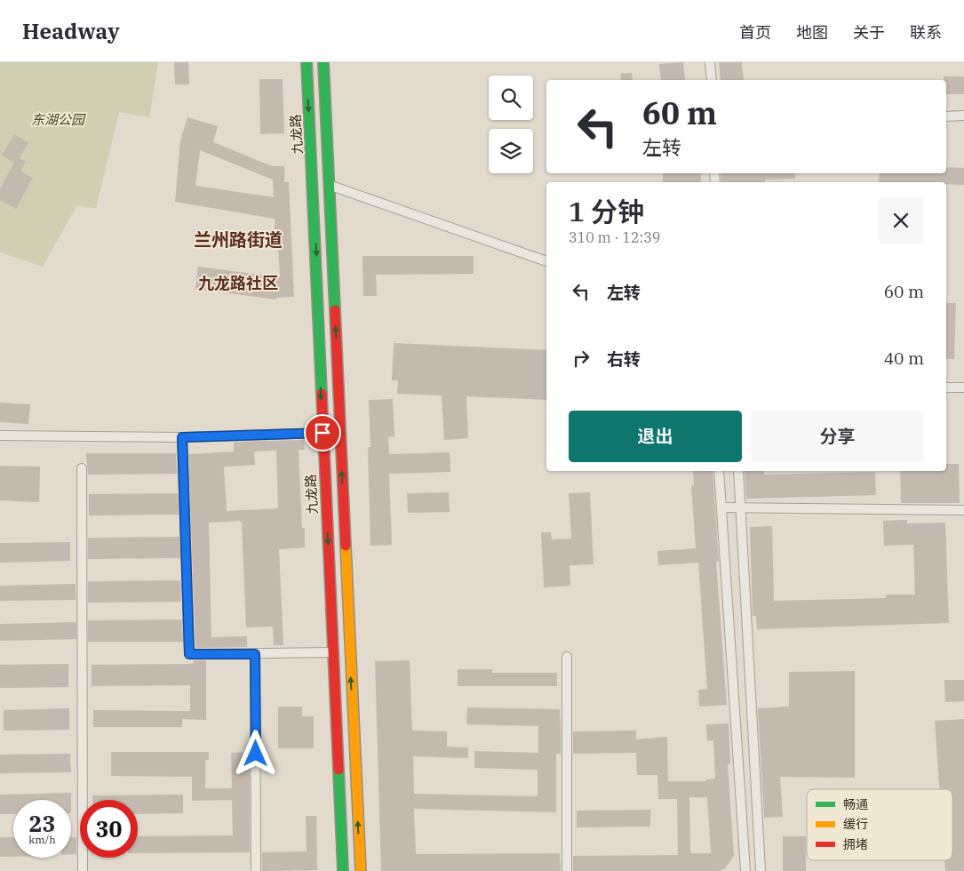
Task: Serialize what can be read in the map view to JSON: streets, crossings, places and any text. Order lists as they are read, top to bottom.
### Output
{
  "streets": {
    "main road": ["九龙路"]
  },
  "districts": ["兰州路街道", "九龙路社区"],
  "parks": ["东湖公园"],
  "legend": ["畅通", "缓行", "拥堵"],
  "page": {
    "header": "Headway",
    "nav": [
      "首页",
      "地图",
      "关于",
      "联系"
    ],
    "turn": ["60 m", "左转"],
    "heading": ["1 分钟", "310 m · 12:39"],
    "list": [
      {
        "name": "左转",
        "value": "60 m"
      },
      {
        "name": "右转",
        "value": "40 m"
      }
    ],
    "buttons": ["退出", "分享"],
    "speed": "23 km/h",
    "limit": "30"
  }
}
